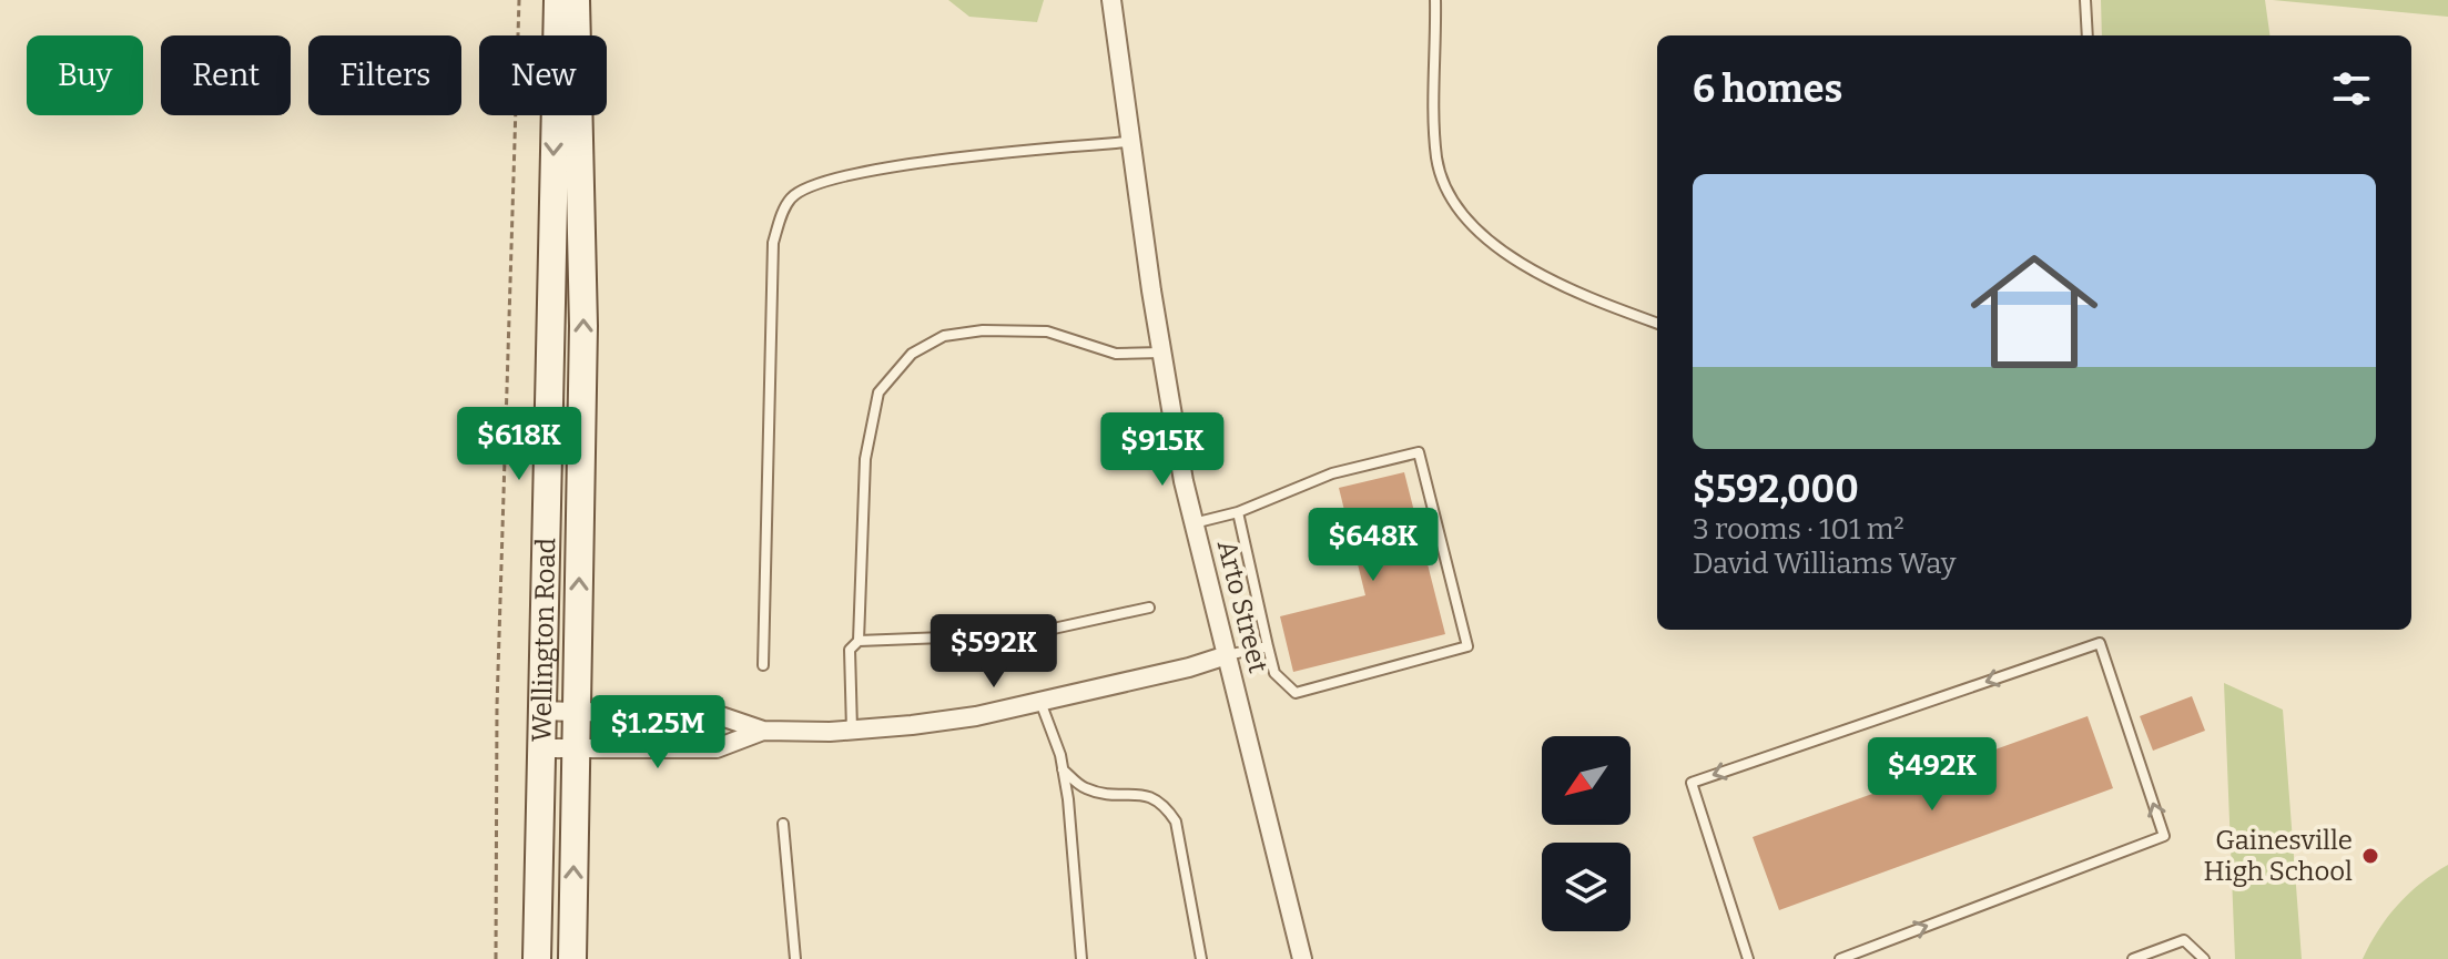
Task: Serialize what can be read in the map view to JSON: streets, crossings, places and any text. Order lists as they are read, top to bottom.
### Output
{
  "streets": {
    "main road": ["Wellington Road"],
    "street": ["Arto Street"]
  },
  "places": ["Gainesville High School"],
  "north": "bottom left",
  "page": {
    "chip": [
      "Buy",
      "Rent",
      "Filters",
      "New"
    ],
    "heading": "6 homes",
    "list": [
      {
        "name": "$592,000",
        "note": "3 rooms · 101 m² · David Williams Way"
      }
    ],
    "price": [
      "$618K",
      "$915K",
      "$648K",
      "$592K",
      "$1.25M",
      "$492K"
    ]
  }
}
